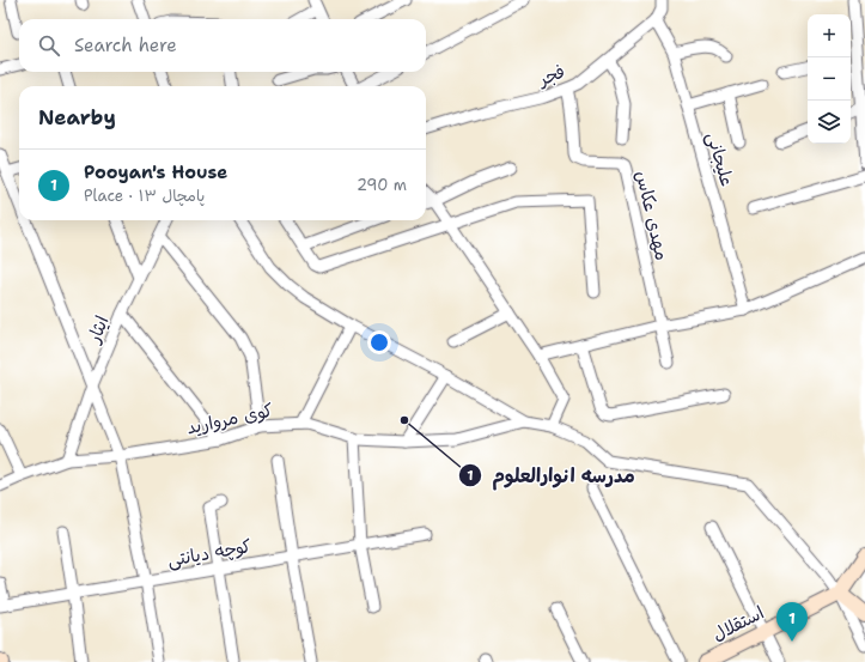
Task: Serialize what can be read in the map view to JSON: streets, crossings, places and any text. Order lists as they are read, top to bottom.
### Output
{
  "streets": {
    "main road": ["استقلال"],
    "street": [
      "فجر",
      "علیجانی",
      "مهدی عکاس",
      "ایثار",
      "کوی مروارید",
      "کوچه دیانتی"
    ]
  },
  "crossings": [
    ["فجر", "علیجانی"],
    ["فجر", "مهدی عکاس"],
    ["ایثار", "کوی مروارید"]
  ],
  "places": ["مدرسه انوارالعلوم"],
  "page": {
    "map_buttons": ["+", "−"],
    "search": "Search here",
    "heading": "Nearby",
    "list": [
      {
        "mark": "1",
        "name": "Pooyan's House",
        "note": "Place · پامچال ۱۳",
        "value": "290 m"
      }
    ],
    "pins": "1"
  }
}
